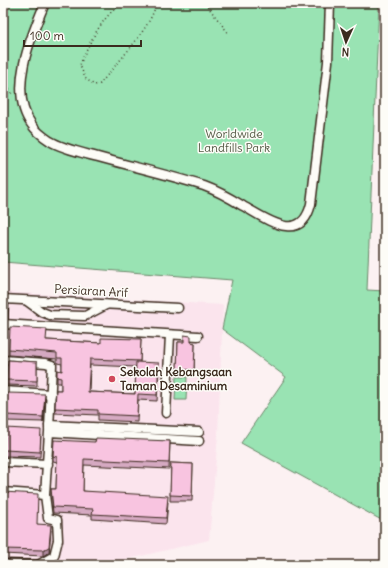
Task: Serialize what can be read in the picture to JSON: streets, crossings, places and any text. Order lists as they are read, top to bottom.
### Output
{
  "streets": {
    "lane": ["Persiaran Arif"]
  },
  "parks": ["Worldwide Landfills Park"],
  "places": ["Sekolah Kebangsaan Taman Desaminium"],
  "scale_bar": "100 m",
  "north": "bottom"
}
